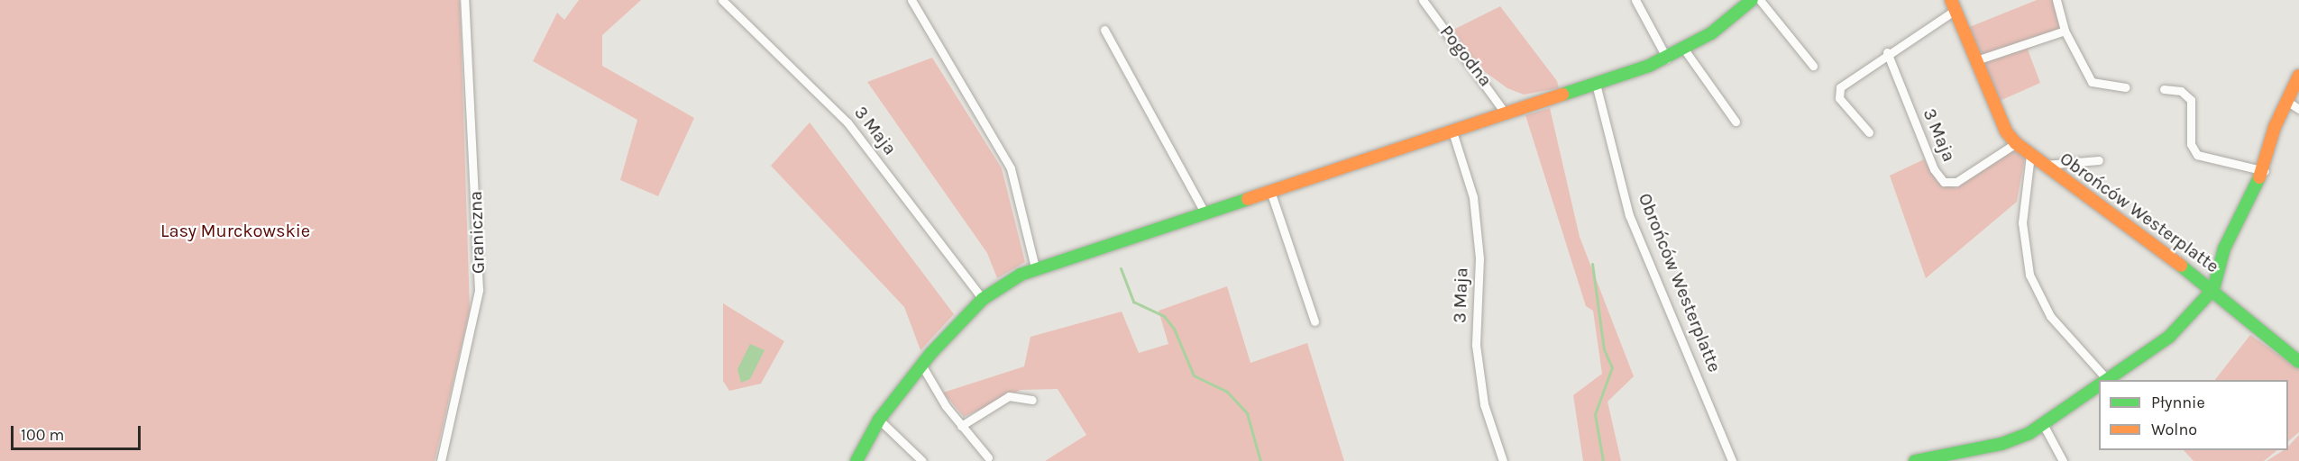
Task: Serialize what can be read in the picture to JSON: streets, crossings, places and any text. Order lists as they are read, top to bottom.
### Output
{
  "streets": {
    "street": [
      "Pogodna",
      "3 Maja",
      "Obrońców Westerplatte",
      "Graniczna"
    ]
  },
  "crossings": [
    ["3 Maja", "Obrońców Westerplatte"]
  ],
  "parks": ["Lasy Murckowskie"],
  "legend": ["Płynnie", "Wolno"],
  "scale_bar": "100 m"
}
